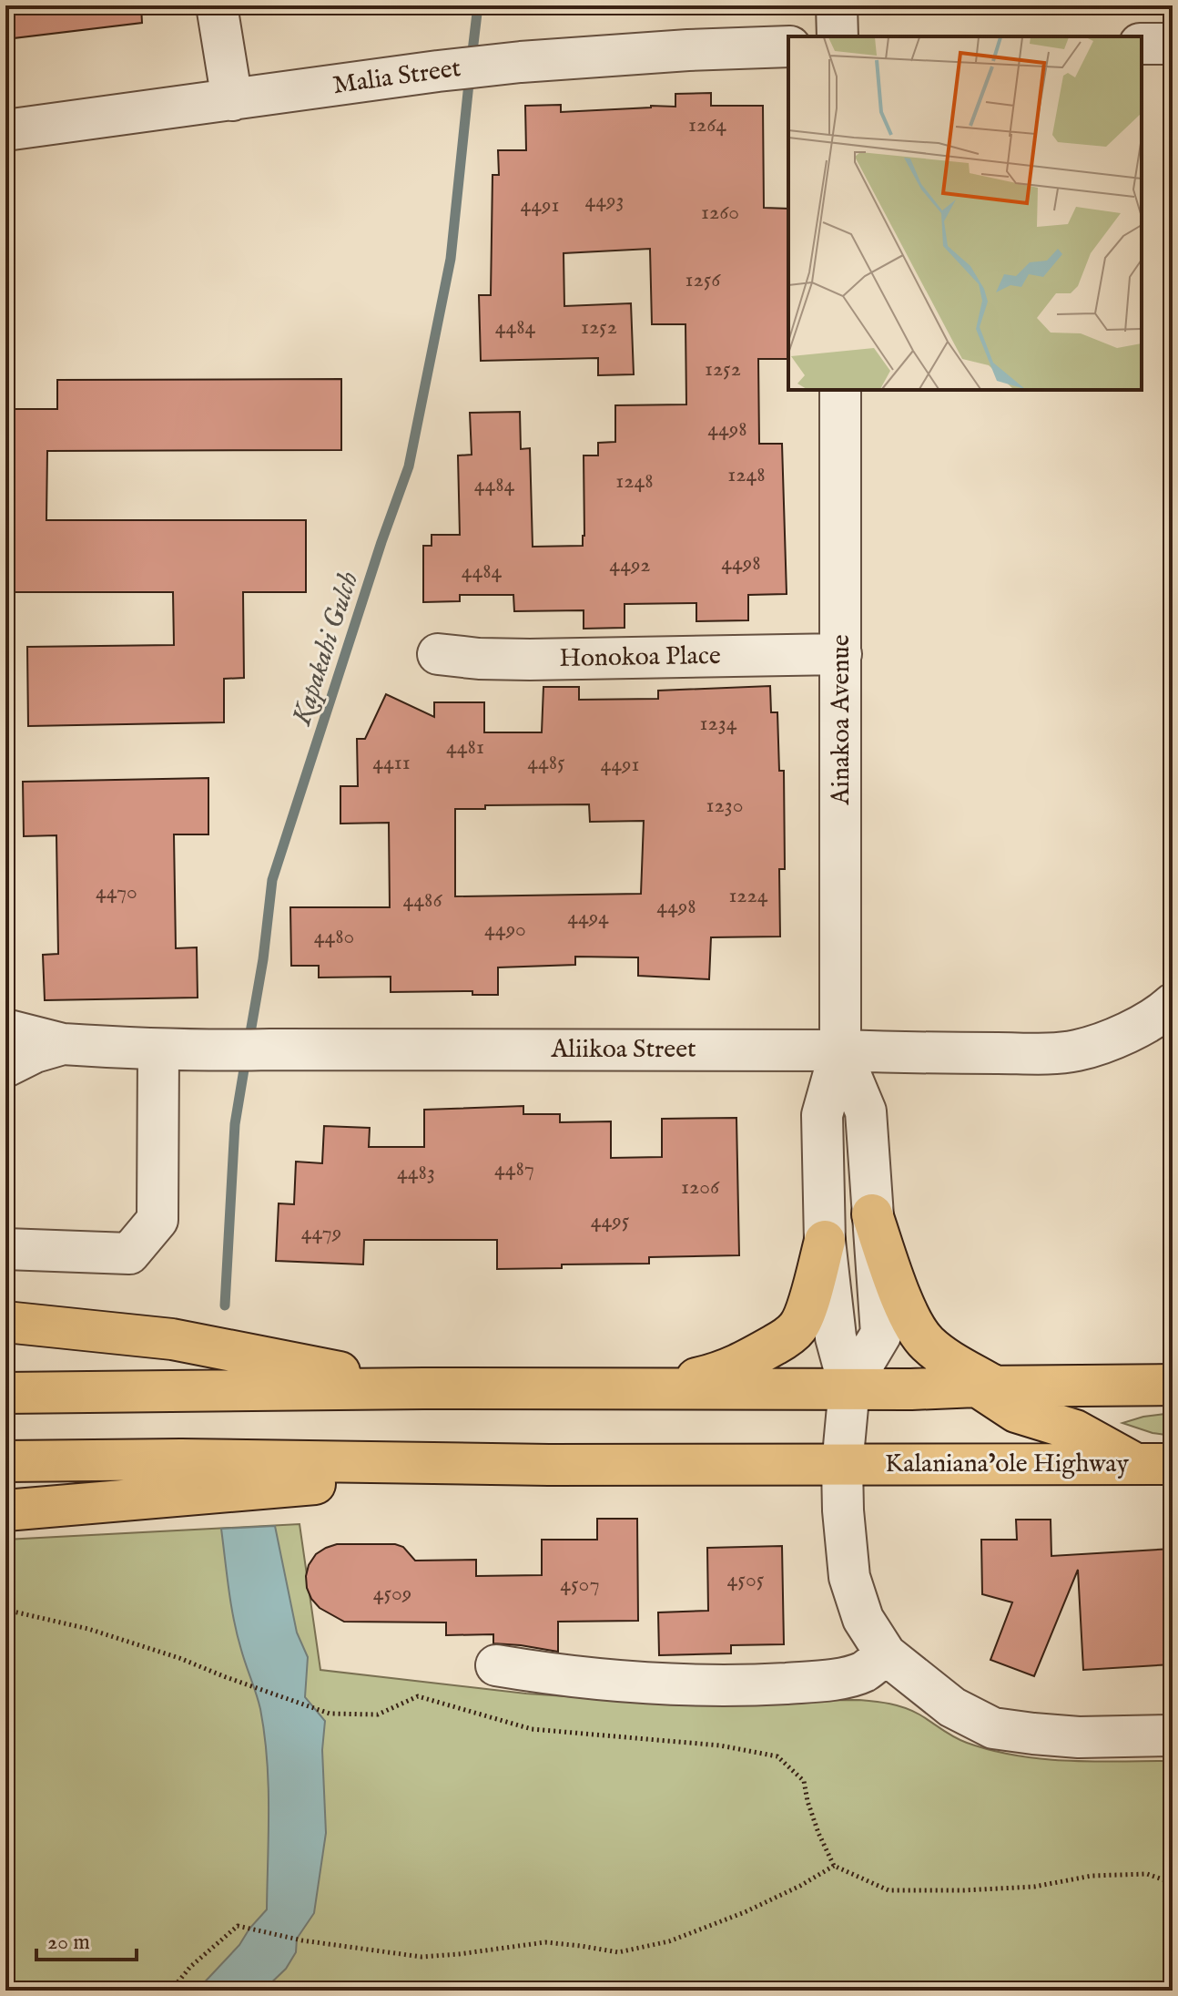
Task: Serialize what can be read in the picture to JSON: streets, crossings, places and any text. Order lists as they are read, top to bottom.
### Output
{
  "streets": {
    "highway": ["Kalaniana’ole Highway"],
    "street": [
      "Malia Street",
      "Honokoa Place",
      "Ainakoa Avenue",
      "Aliikoa Street"
    ]
  },
  "crossings": [
    ["Honokoa Place", "Ainakoa Avenue"],
    ["Ainakoa Avenue", "Aliikoa Street"],
    ["Ainakoa Avenue", "Kalaniana’ole Highway"]
  ],
  "water": ["Kapakahi Gulch"],
  "house_numbers": [
    "1264",
    "4493",
    "4491",
    "1260",
    "1256",
    "4484",
    "1252",
    "1252",
    "4498",
    "1248",
    "1248",
    "4484",
    "4498",
    "4492",
    "4484",
    "1234",
    "4481",
    "4411",
    "4485",
    "4491",
    "1230",
    "4470",
    "1224",
    "4486",
    "4498",
    "4494",
    "4490",
    "4480",
    "4487",
    "4483",
    "1206",
    "4495",
    "4479",
    "4505",
    "4507",
    "4509"
  ],
  "scale_bar": "20 m"
}
